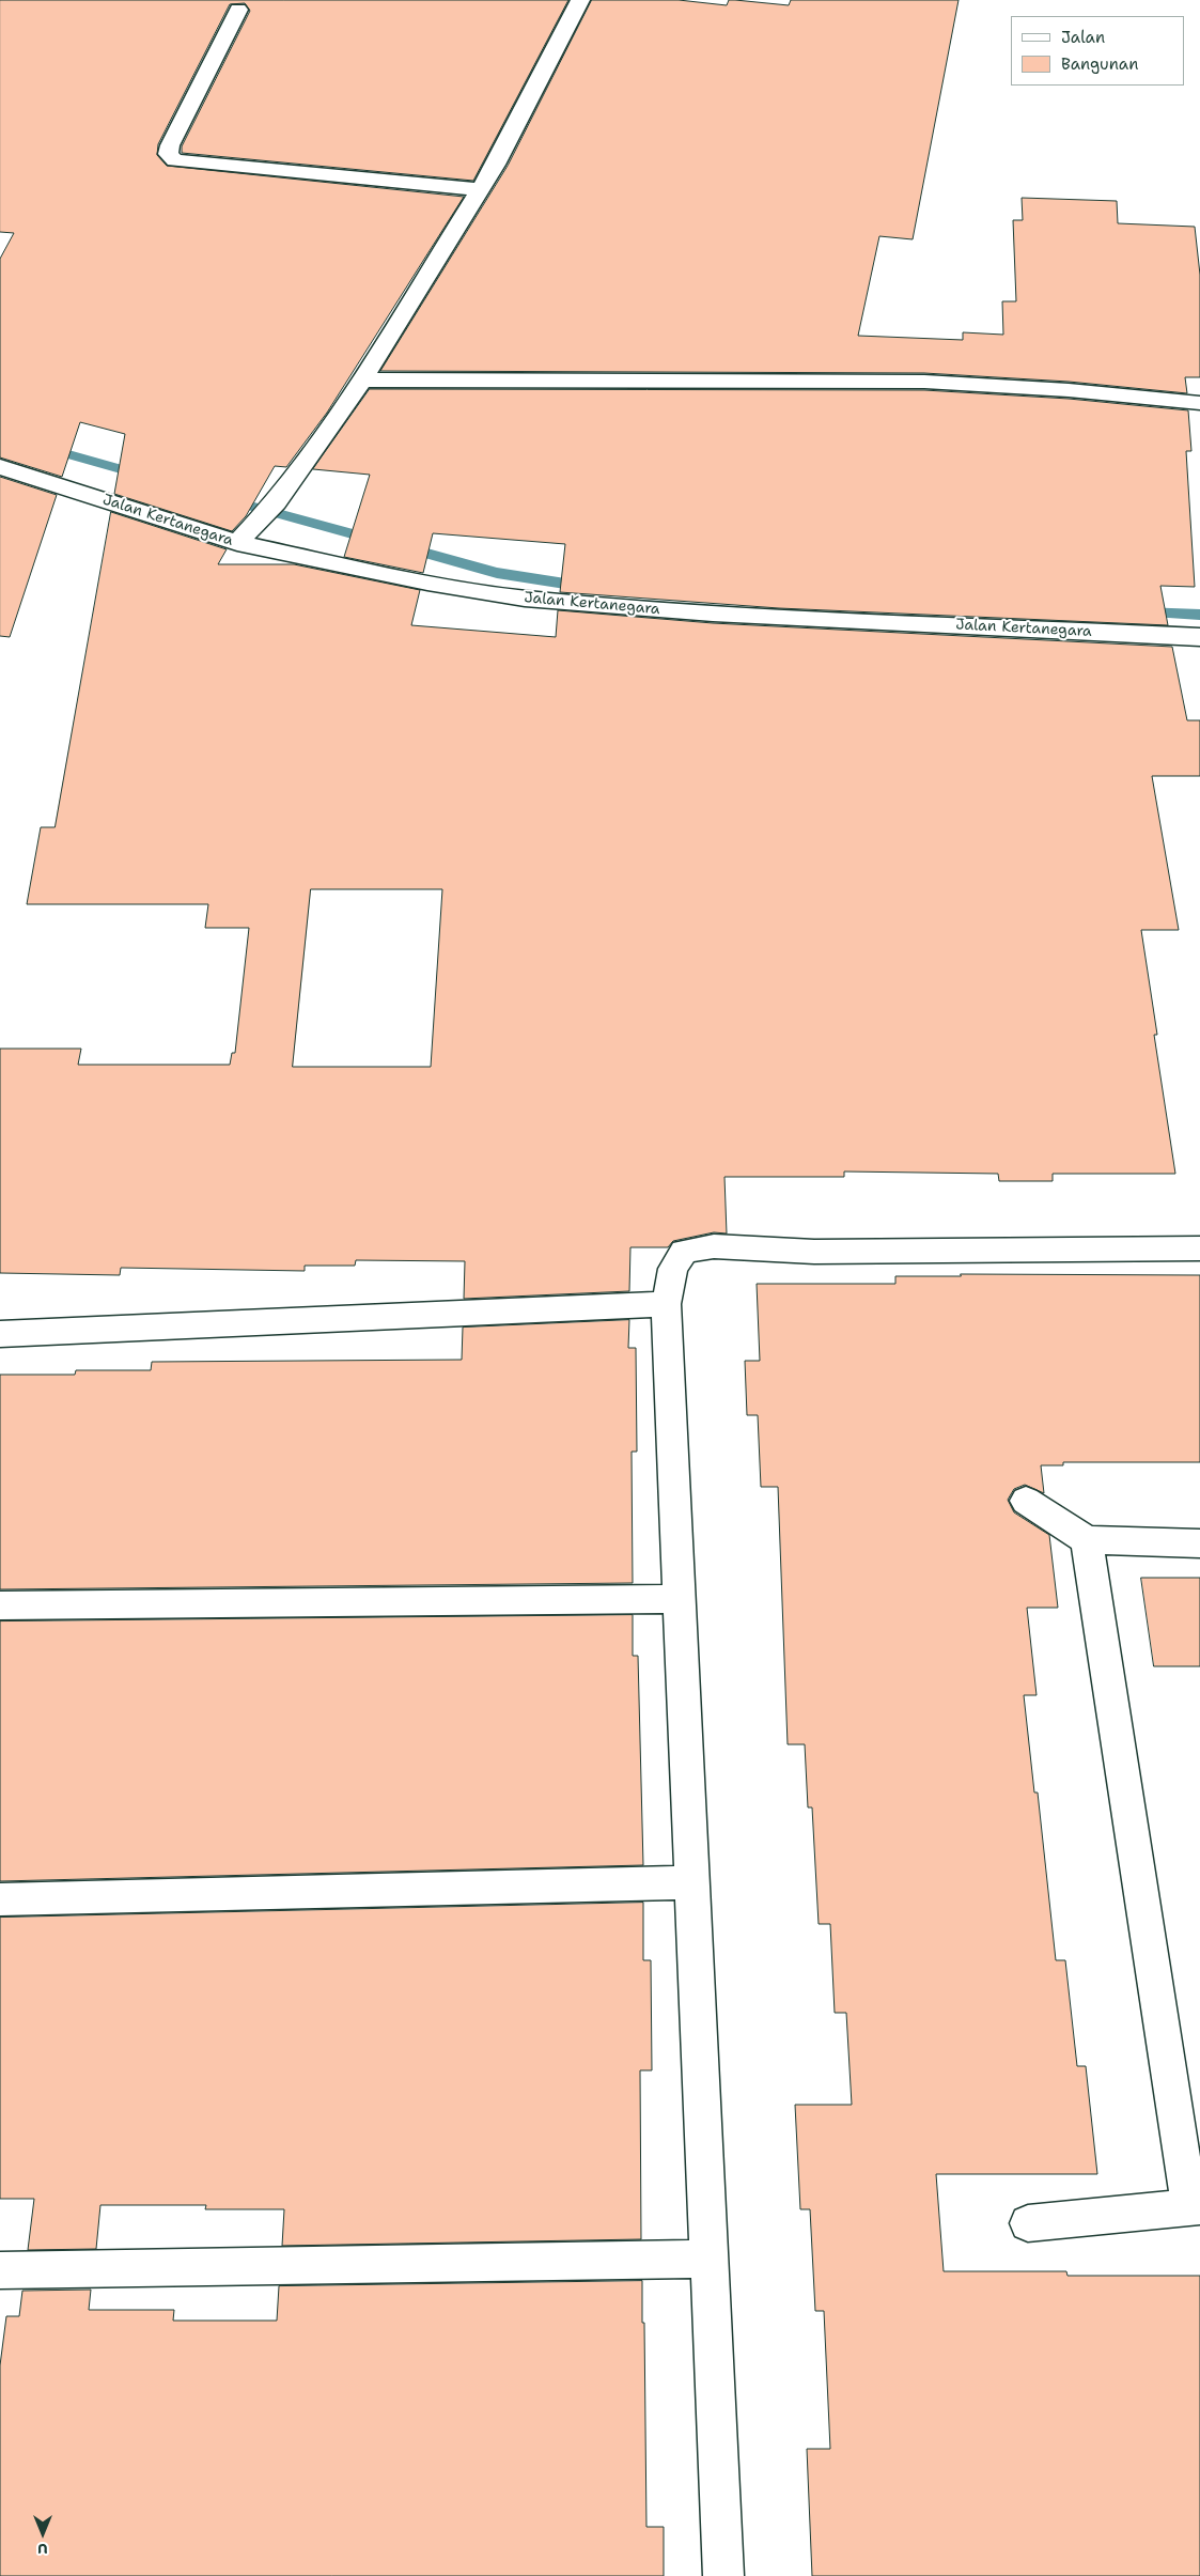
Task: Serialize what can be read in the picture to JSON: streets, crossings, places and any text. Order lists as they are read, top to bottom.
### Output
{
  "streets": {
    "street": ["Jalan Kertanegara"]
  },
  "legend": ["Jalan", "Bangunan"],
  "north": "bottom"
}
